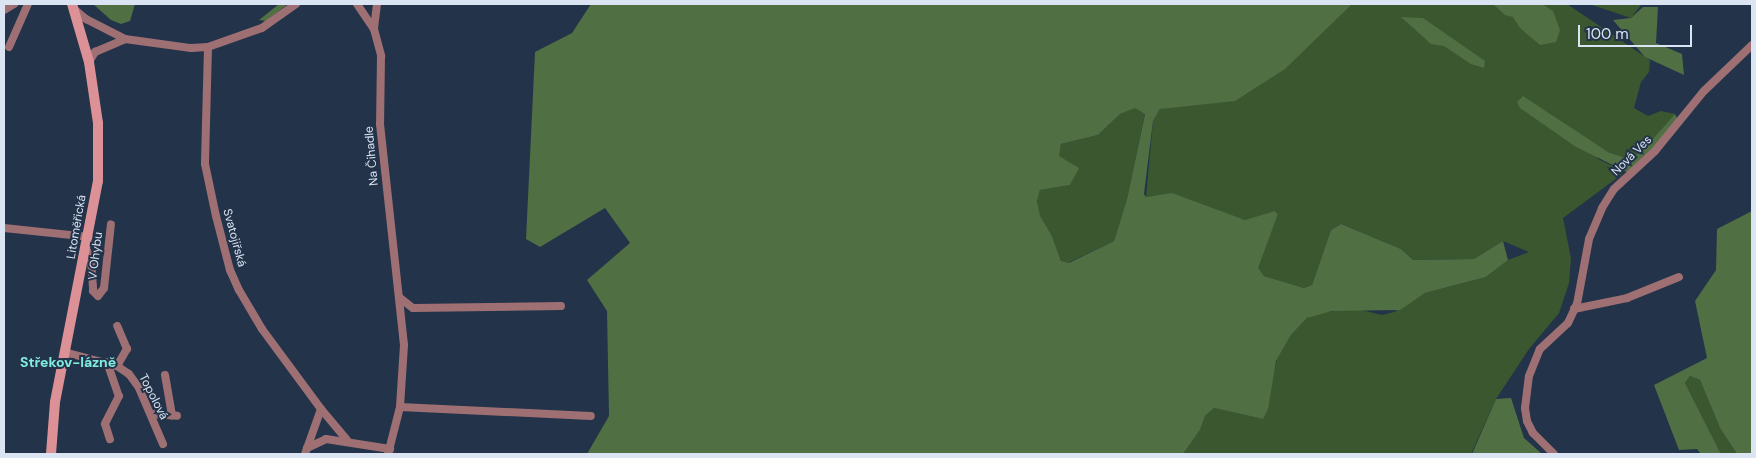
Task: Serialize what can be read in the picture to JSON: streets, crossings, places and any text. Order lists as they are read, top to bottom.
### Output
{
  "streets": {
    "main road": ["Litoměřická"],
    "street": [
      "Na Čihadle",
      "Nová Ves",
      "Svatojiřská",
      "V Ohybu",
      "Topolová"
    ]
  },
  "crossings": [
    ["Litoměřická", "V Ohybu"],
    ["Litoměřická", "Topolová"]
  ],
  "districts": ["Střekov-lázně"],
  "scale_bar": "100 m"
}
